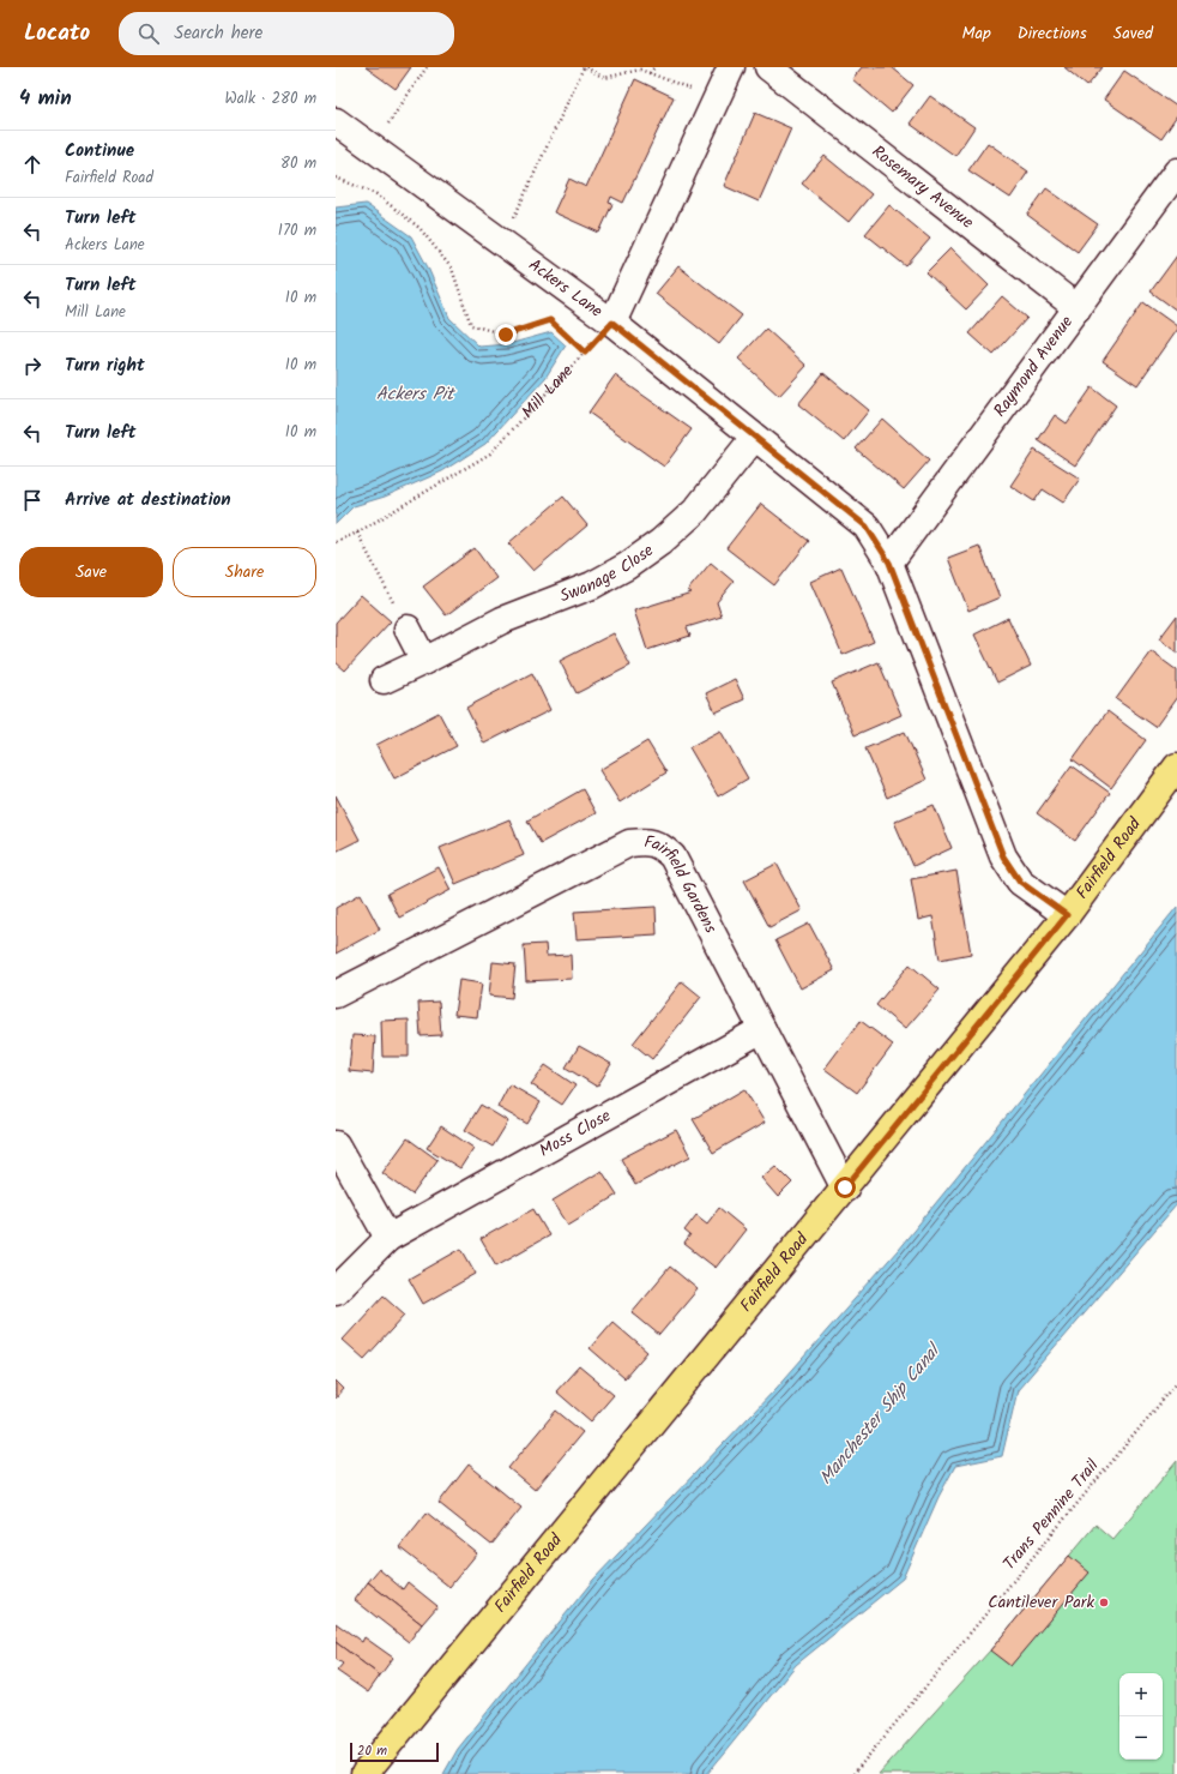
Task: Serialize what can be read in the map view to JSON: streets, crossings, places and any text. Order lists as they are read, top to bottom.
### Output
{
  "streets": {
    "main road": ["Fairfield Road"],
    "street": [
      "Rosemary Avenue",
      "Ackers Lane",
      "Raymond Avenue",
      "Swanage Close",
      "Fairfield Gardens",
      "Moss Close"
    ],
    "path": ["Mill Lane", "Trans Pennine Trail"]
  },
  "crossings": [
    ["Rosemary Avenue", "Raymond Avenue"],
    ["Ackers Lane", "Raymond Avenue"],
    ["Ackers Lane", "Mill Lane"],
    ["Ackers Lane", "Swanage Close"],
    ["Ackers Lane", "Fairfield Road"],
    ["Fairfield Road", "Fairfield Gardens"],
    ["Fairfield Gardens", "Moss Close"]
  ],
  "water": ["Ackers Pit", "Manchester Ship Canal"],
  "places": ["Cantilever Park"],
  "scale_bar": "20 m",
  "page": {
    "header": "Locato",
    "search": "Search here",
    "nav": ["Map", "Directions", "Saved"],
    "heading": ["4 min", "Walk · 280 m"],
    "list": [
      ["Continue", "Fairfield Road", "80 m"],
      ["Turn left", "Ackers Lane", "170 m"],
      ["Turn left", "Mill Lane", "10 m"],
      ["Turn right", "10 m"],
      ["Turn left", "10 m"],
      "Arrive at destination"
    ],
    "buttons": ["Save", "Share"],
    "map_buttons": ["+", "−"],
    "scale": "20 m"
  }
}
